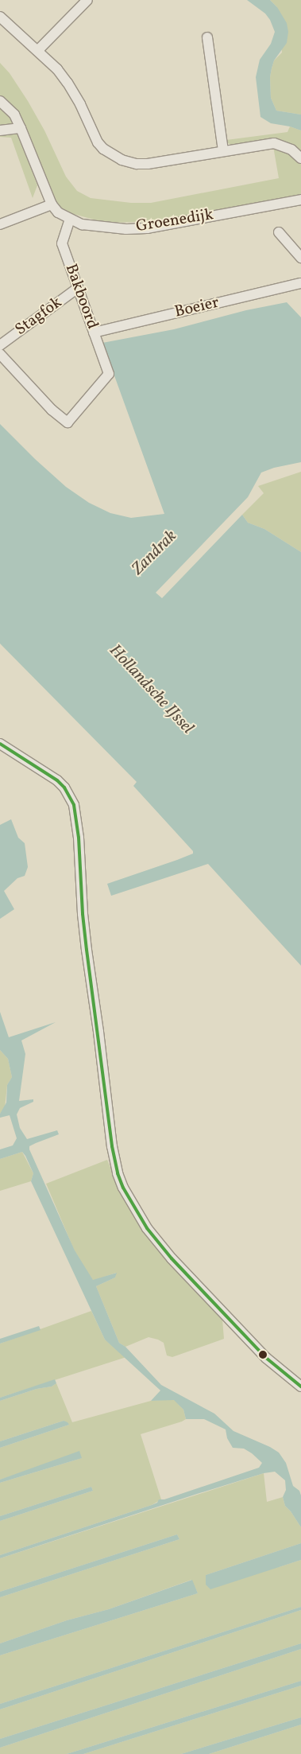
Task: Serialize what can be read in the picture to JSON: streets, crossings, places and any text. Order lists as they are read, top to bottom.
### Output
{
  "streets": {
    "street": [
      "Groenedijk",
      "Bakboord",
      "Boeier",
      "Stagfok"
    ]
  },
  "crossings": [
    ["Groenedijk", "Bakboord"],
    ["Bakboord", "Boeier"],
    ["Bakboord", "Stagfok"]
  ],
  "water": ["Zandrak", "Hollandsche IJssel"]
}
